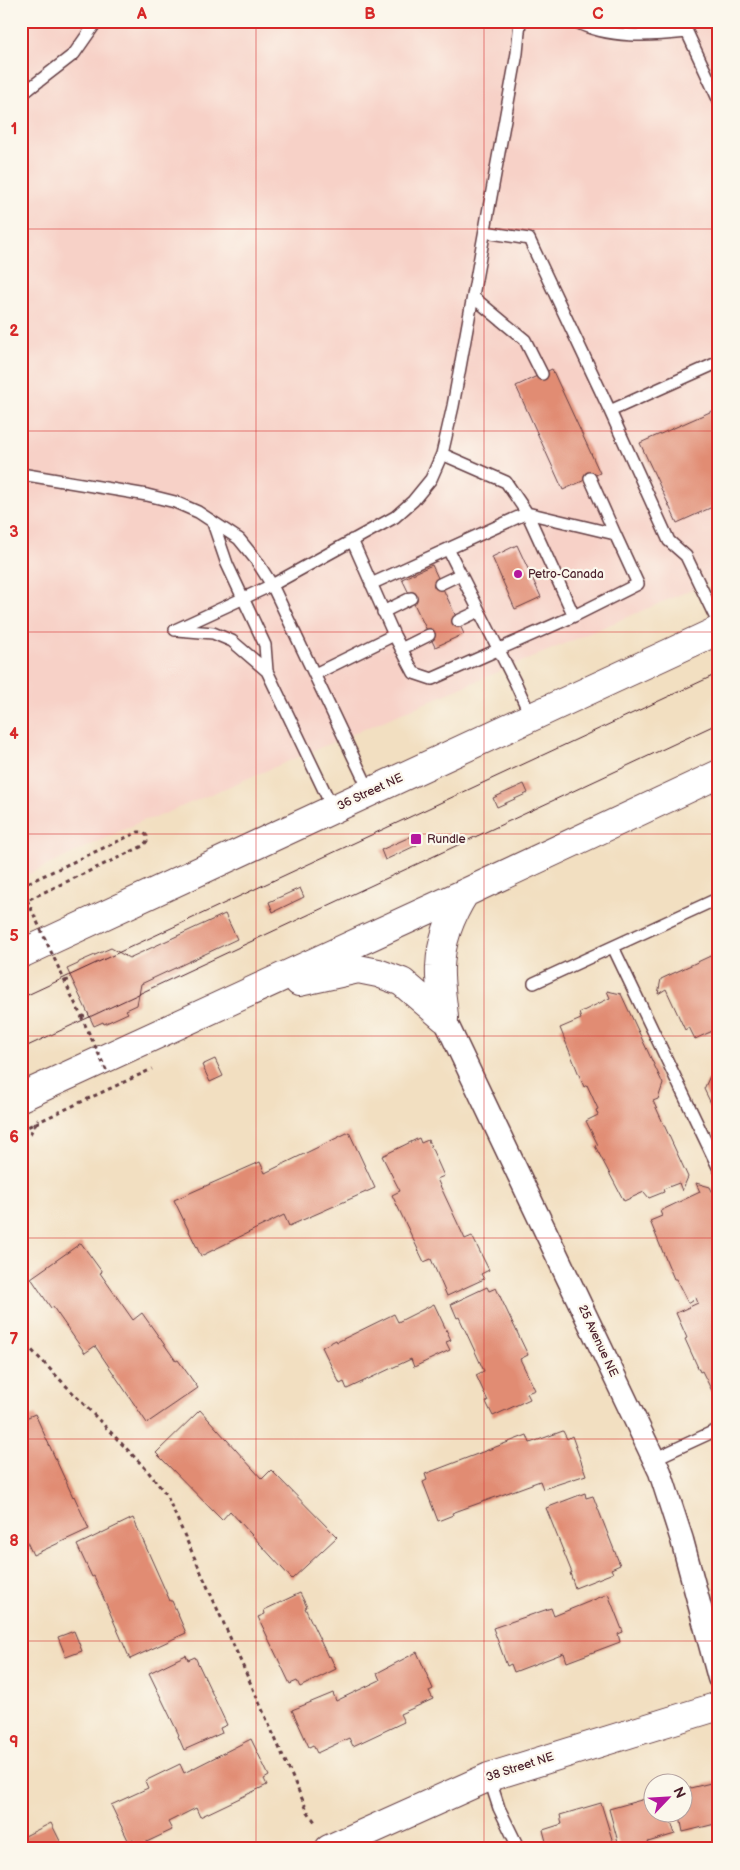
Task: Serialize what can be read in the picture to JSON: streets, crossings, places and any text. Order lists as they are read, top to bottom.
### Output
{
  "streets": {
    "main road": ["36 Street NE", "38 Street NE"],
    "street": ["25 Avenue NE"]
  },
  "places": {
    "other": ["Petro-Canada"],
    "transit": ["Rundle"]
  },
  "north": "top right",
  "grid": {
    "columns": ["A", "B", "C"],
    "rows": [
      "1",
      "2",
      "3",
      "4",
      "5",
      "6",
      "7",
      "8",
      "9"
    ]
  }
}
